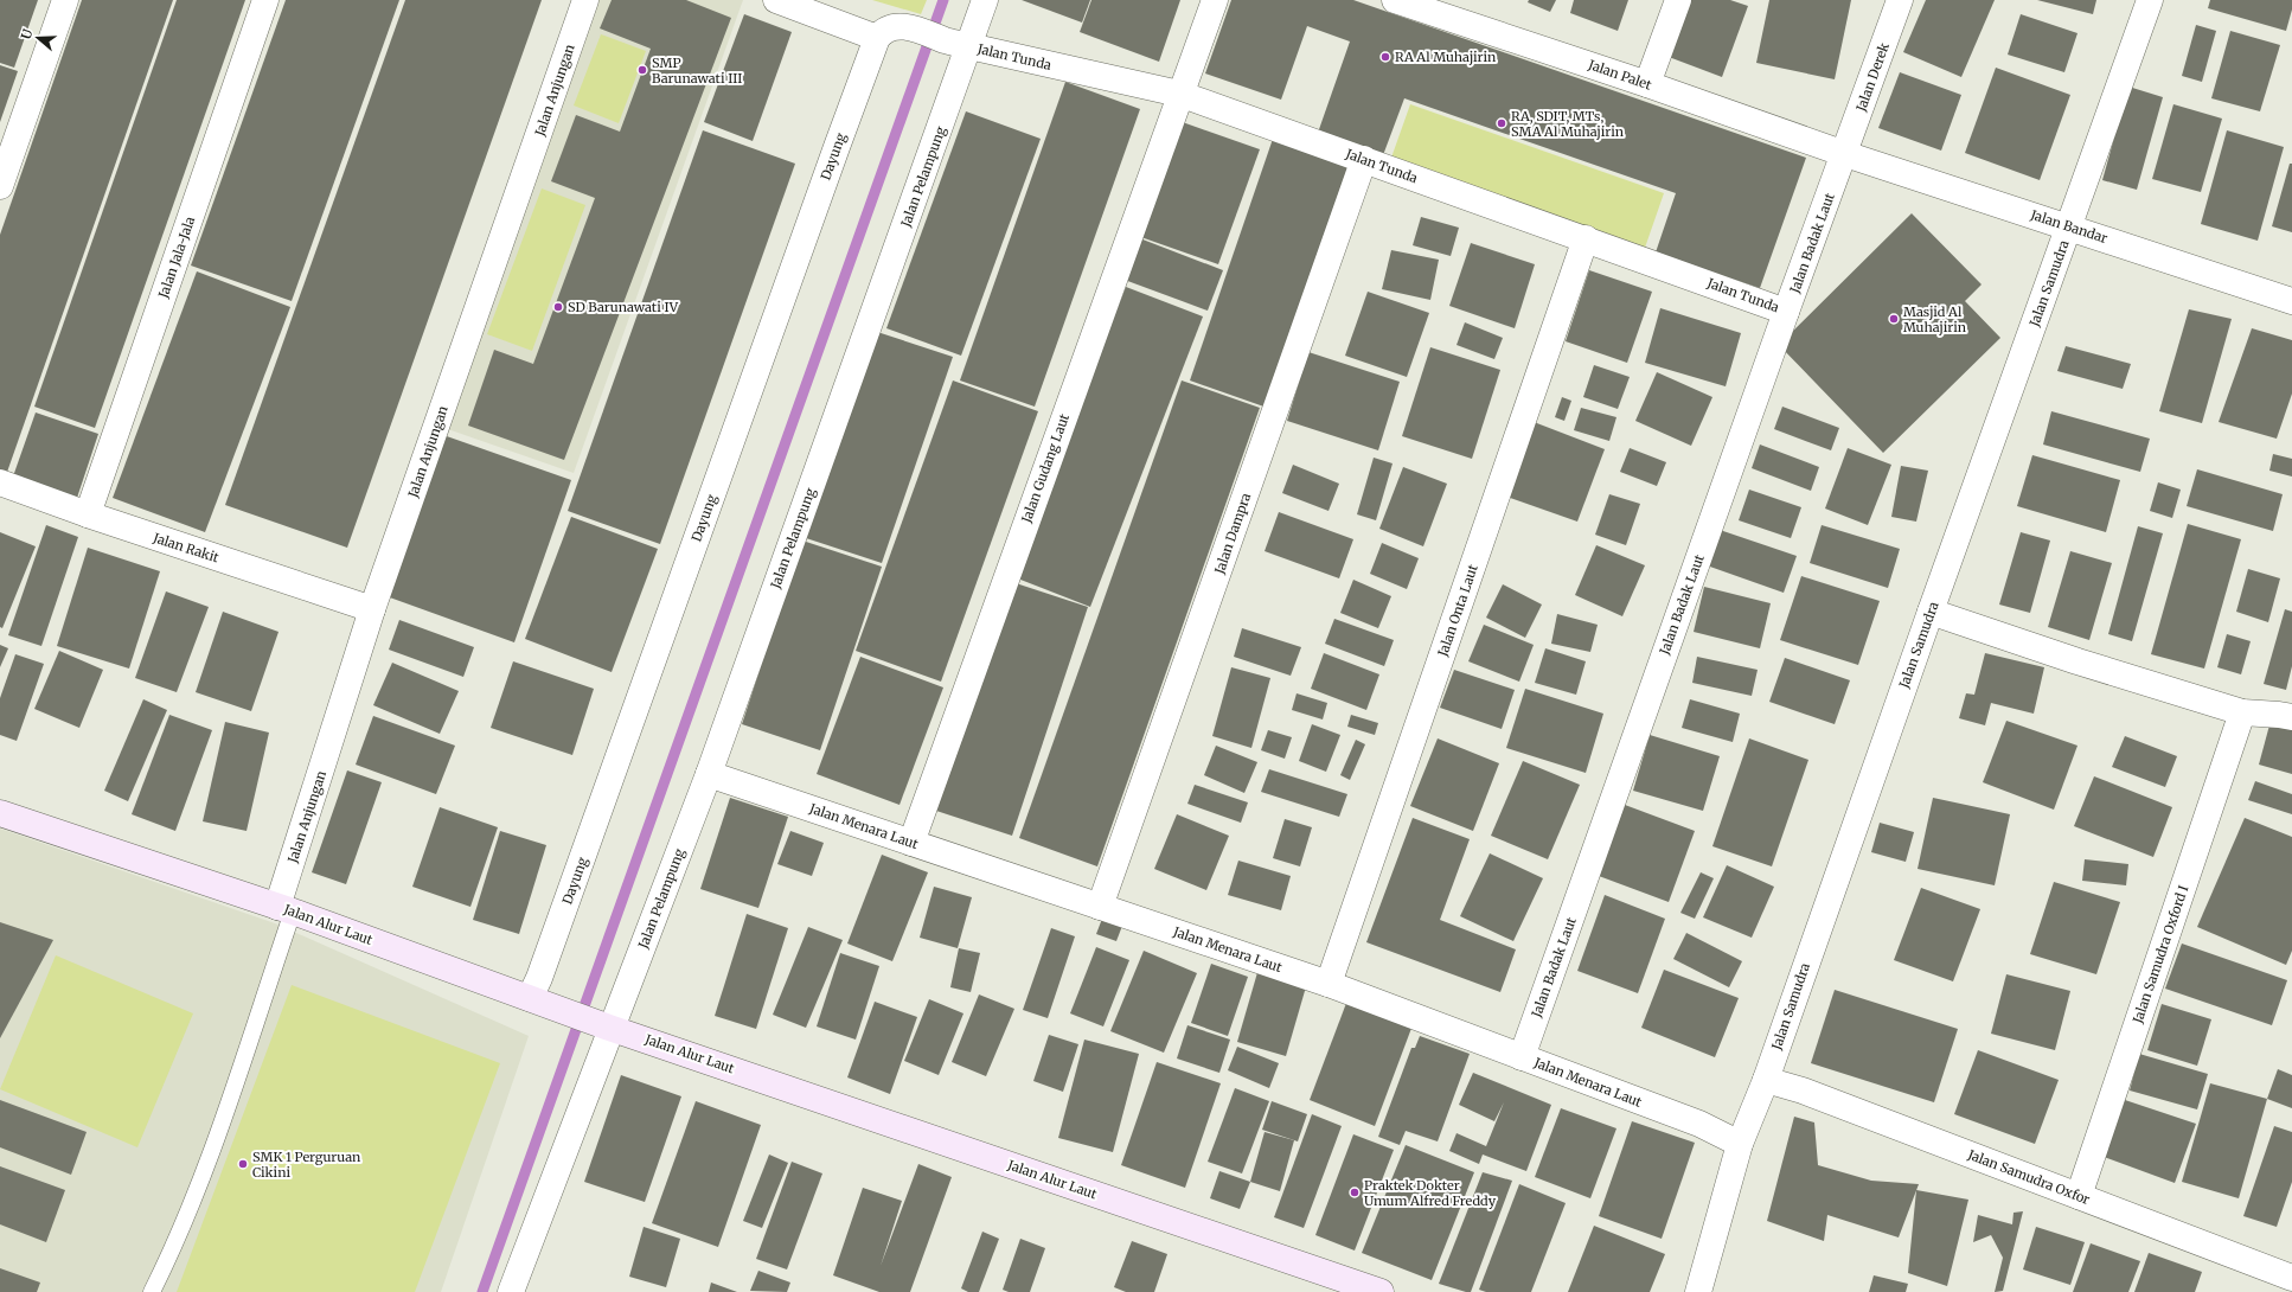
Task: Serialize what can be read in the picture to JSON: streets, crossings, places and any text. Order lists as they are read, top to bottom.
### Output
{
  "streets": {
    "street": [
      "Jalan Tunda",
      "Jalan Palet",
      "Jalan Derek",
      "Jalan Anjungan",
      "Dayung",
      "Jalan Pelampung",
      "Jalan Bandar",
      "Jalan Badak Laut",
      "Jalan Jala-Jala",
      "Jalan Samudra",
      "Jalan Gudang Laut",
      "Jalan Dampra",
      "Jalan Rakit",
      "Jalan Onta Laut",
      "Jalan Menara Laut",
      "Jalan Alur Laut",
      "Jalan Samudra Oxford I",
      "Jalan Samudra Oxfor"
    ]
  },
  "crossings": [
    ["Jalan Tunda", "Dayung"],
    ["Jalan Tunda", "Jalan Pelampung"],
    ["Jalan Tunda", "Jalan Badak Laut"],
    ["Jalan Tunda", "Jalan Gudang Laut"],
    ["Jalan Tunda", "Jalan Dampra"],
    ["Jalan Tunda", "Jalan Onta Laut"],
    ["Jalan Palet", "Jalan Derek"],
    ["Jalan Palet", "Jalan Bandar"],
    ["Jalan Palet", "Jalan Badak Laut"],
    ["Jalan Derek", "Jalan Bandar"],
    ["Jalan Derek", "Jalan Badak Laut"],
    ["Jalan Anjungan", "Jalan Rakit"],
    ["Jalan Anjungan", "Jalan Alur Laut"],
    ["Dayung", "Jalan Alur Laut"],
    ["Jalan Pelampung", "Jalan Menara Laut"],
    ["Jalan Pelampung", "Jalan Alur Laut"],
    ["Jalan Bandar", "Jalan Badak Laut"],
    ["Jalan Bandar", "Jalan Samudra"],
    ["Jalan Badak Laut", "Jalan Menara Laut"],
    ["Jalan Jala-Jala", "Jalan Rakit"],
    ["Jalan Samudra", "Jalan Menara Laut"],
    ["Jalan Samudra", "Jalan Samudra Oxfor"],
    ["Jalan Gudang Laut", "Jalan Menara Laut"],
    ["Jalan Dampra", "Jalan Menara Laut"],
    ["Jalan Onta Laut", "Jalan Menara Laut"],
    ["Jalan Samudra Oxford I", "Jalan Samudra Oxfor"]
  ],
  "places": [
    "RA Al Muhajirin",
    "SMP Barunawati III",
    "RA, SDIT, MTs, SMA Al Muhajirin",
    "SD Barunawati IV",
    "Masjid Al Muhajirin",
    "SMK 1 Perguruan Cikini",
    "Praktek Dokter Umum Alfred Freddy"
  ],
  "north": "left"
}
